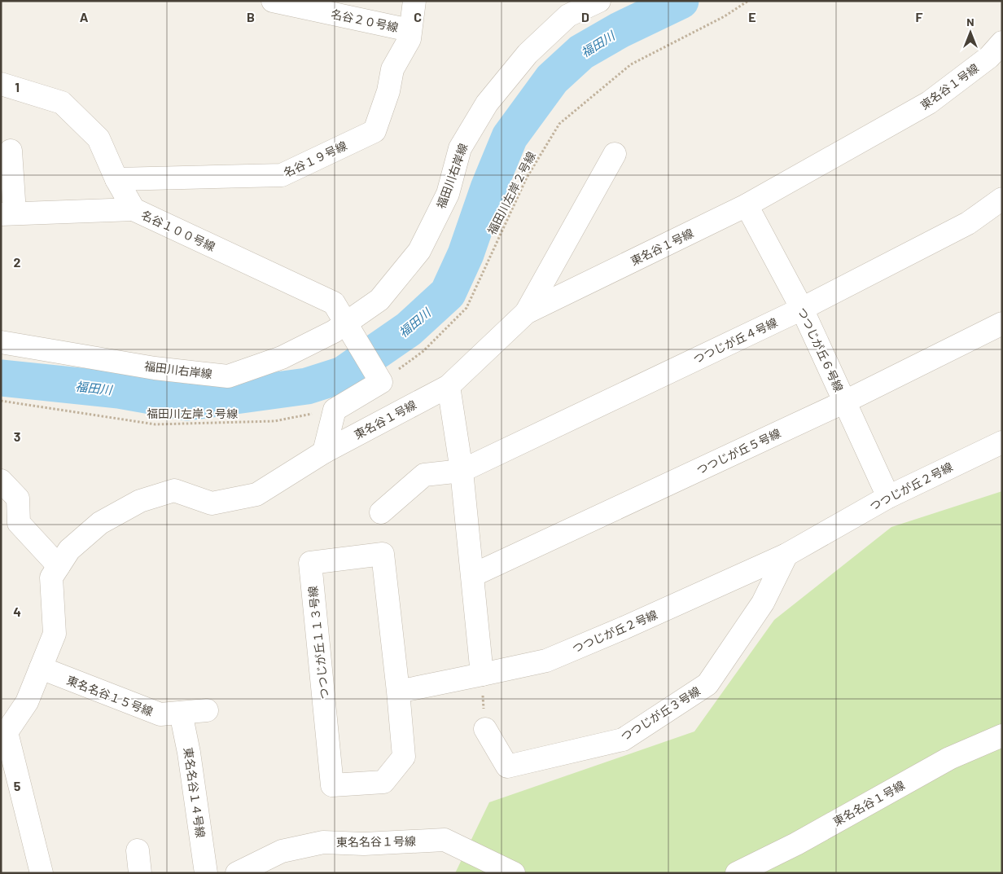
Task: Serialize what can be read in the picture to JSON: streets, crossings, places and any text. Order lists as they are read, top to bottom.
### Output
{
  "streets": {
    "street": [
      "名谷２０号線",
      "東名谷１号線",
      "名谷１９号線",
      "福田川右岸線",
      "名谷１００号線",
      "つつじが丘４号線",
      "つつじが丘６号線",
      "つつじが丘５号線",
      "つつじが丘２号線",
      "つつじが丘１１３号線",
      "東名名谷１５号線",
      "つつじが丘３号線",
      "東名名谷１４号線",
      "東名名谷１号線"
    ],
    "path": ["福田川左岸２号線", "福田川左岸３号線"]
  },
  "crossings": [
    ["名谷２０号線", "名谷１９号線"],
    ["東名谷１号線", "つつじが丘６号線"],
    ["東名谷１号線", "東名名谷１５号線"],
    ["名谷１９号線", "名谷１００号線"],
    ["福田川右岸線", "名谷１００号線"],
    ["つつじが丘４号線", "つつじが丘６号線"],
    ["つつじが丘６号線", "つつじが丘５号線"],
    ["つつじが丘６号線", "つつじが丘２号線"],
    ["つつじが丘２号線", "つつじが丘３号線"],
    ["東名名谷１５号線", "東名名谷１４号線"]
  ],
  "water": ["福田川"],
  "north": "top",
  "grid": {
    "columns": [
      "A",
      "B",
      "C",
      "D",
      "E",
      "F"
    ],
    "rows": [
      "1",
      "2",
      "3",
      "4",
      "5"
    ]
  }
}
